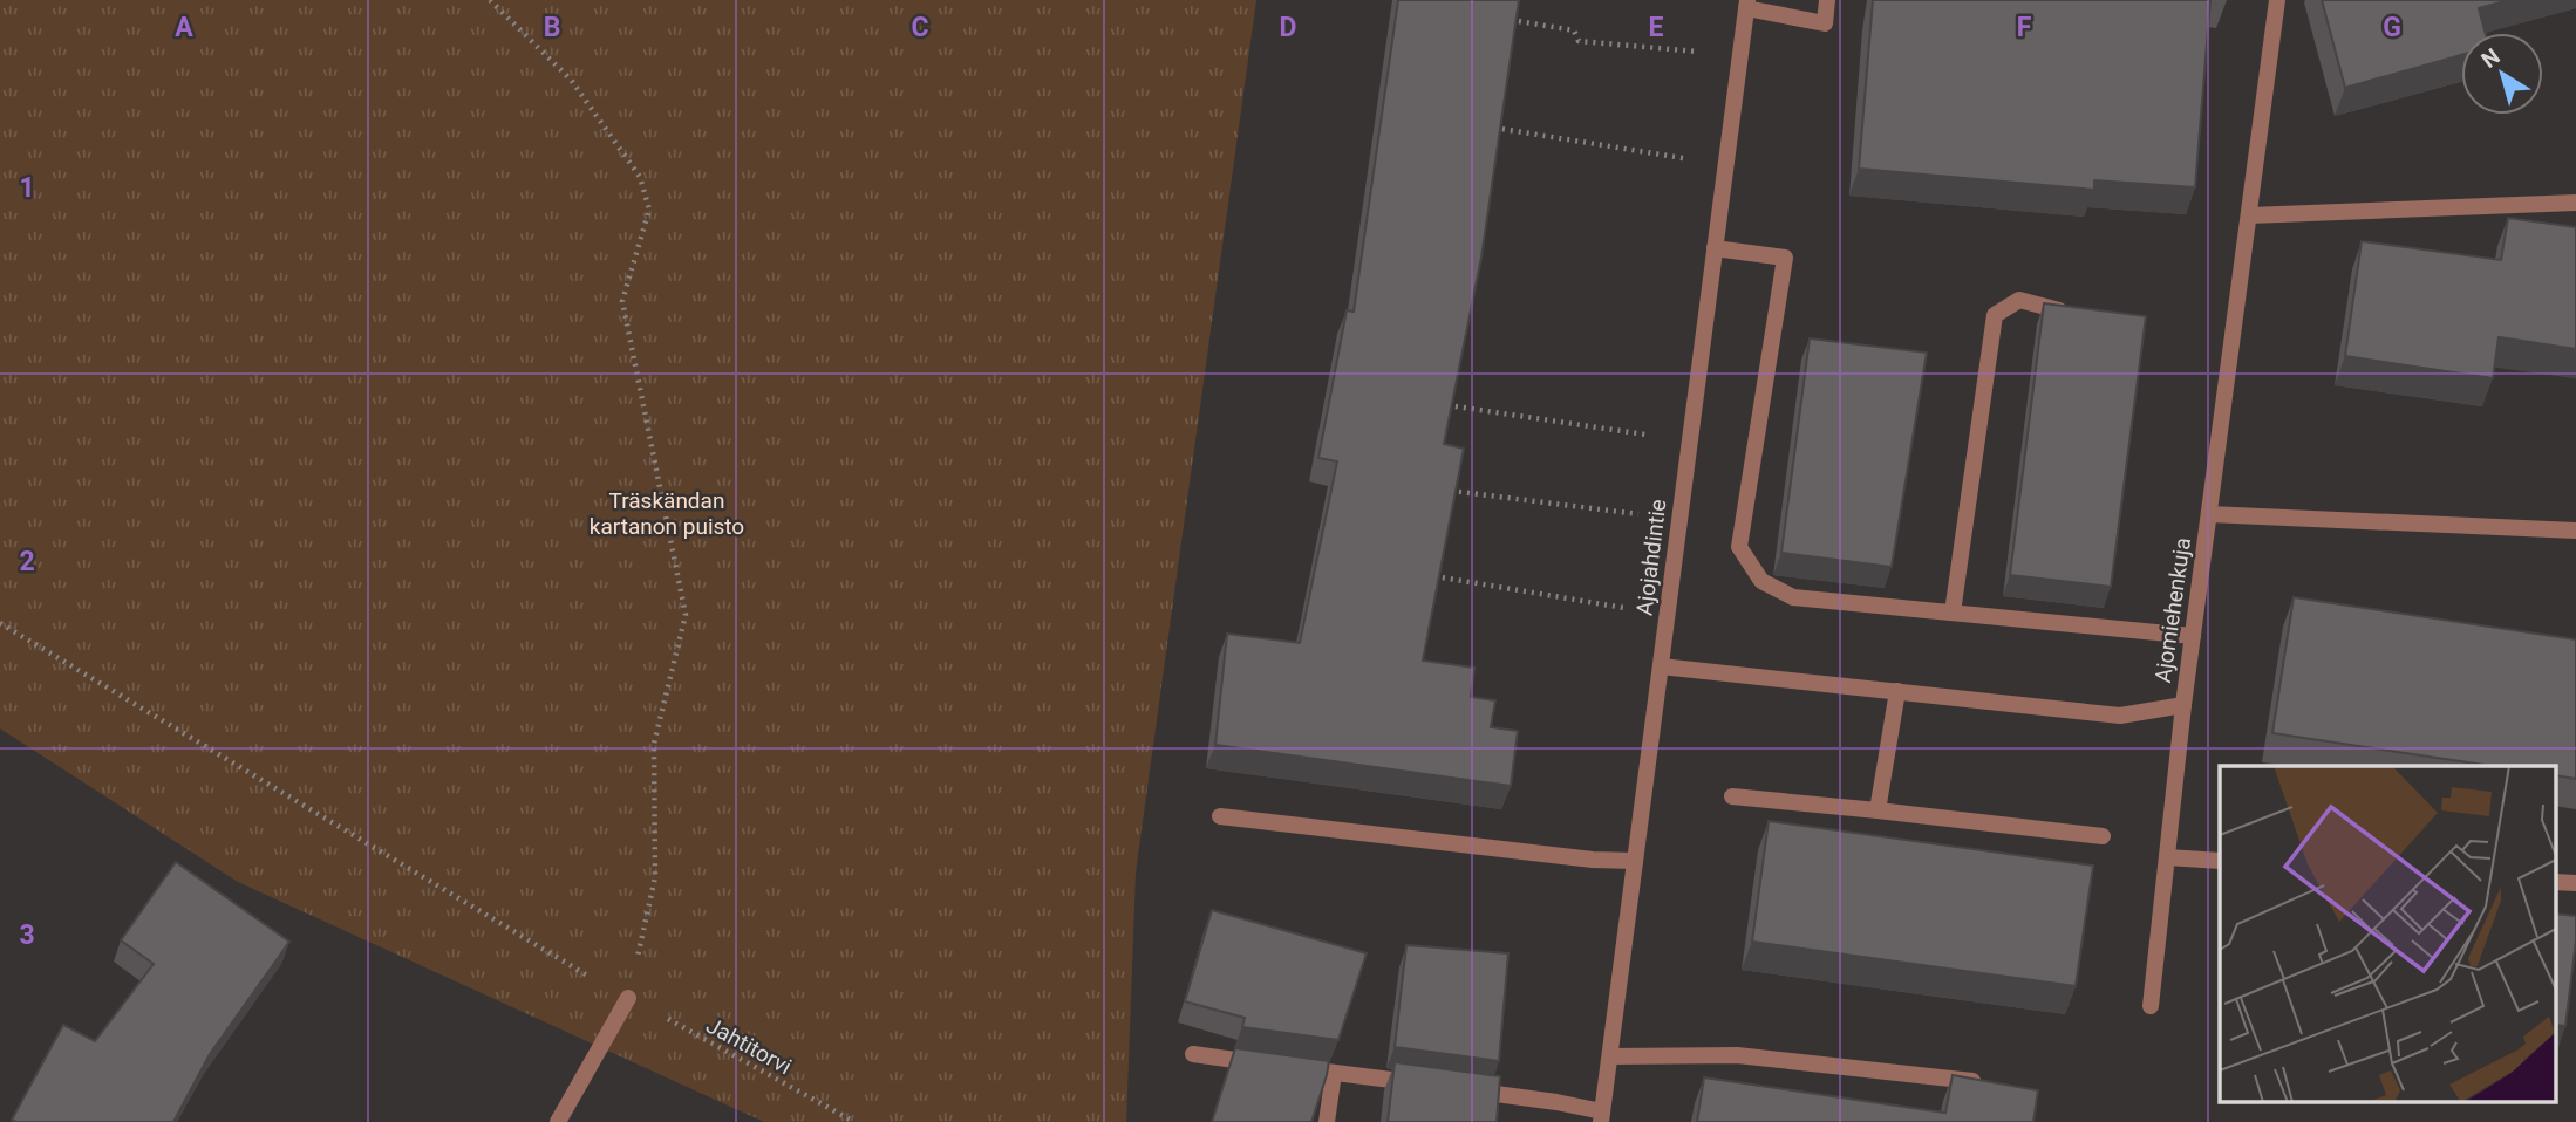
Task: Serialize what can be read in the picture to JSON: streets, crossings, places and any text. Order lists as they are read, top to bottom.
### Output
{
  "streets": {
    "street": ["Ajojahdintie", "Ajomiehenkuja"],
    "path": ["Jahtitorvi"]
  },
  "crossings": [
    ["Ajojahdintie", "Ajomiehenkuja"]
  ],
  "parks": ["Träskändan kartanon puisto"],
  "north": "top left",
  "grid": {
    "columns": [
      "A",
      "B",
      "C",
      "D",
      "E",
      "F",
      "G"
    ],
    "rows": ["1", "2", "3"]
  }
}
